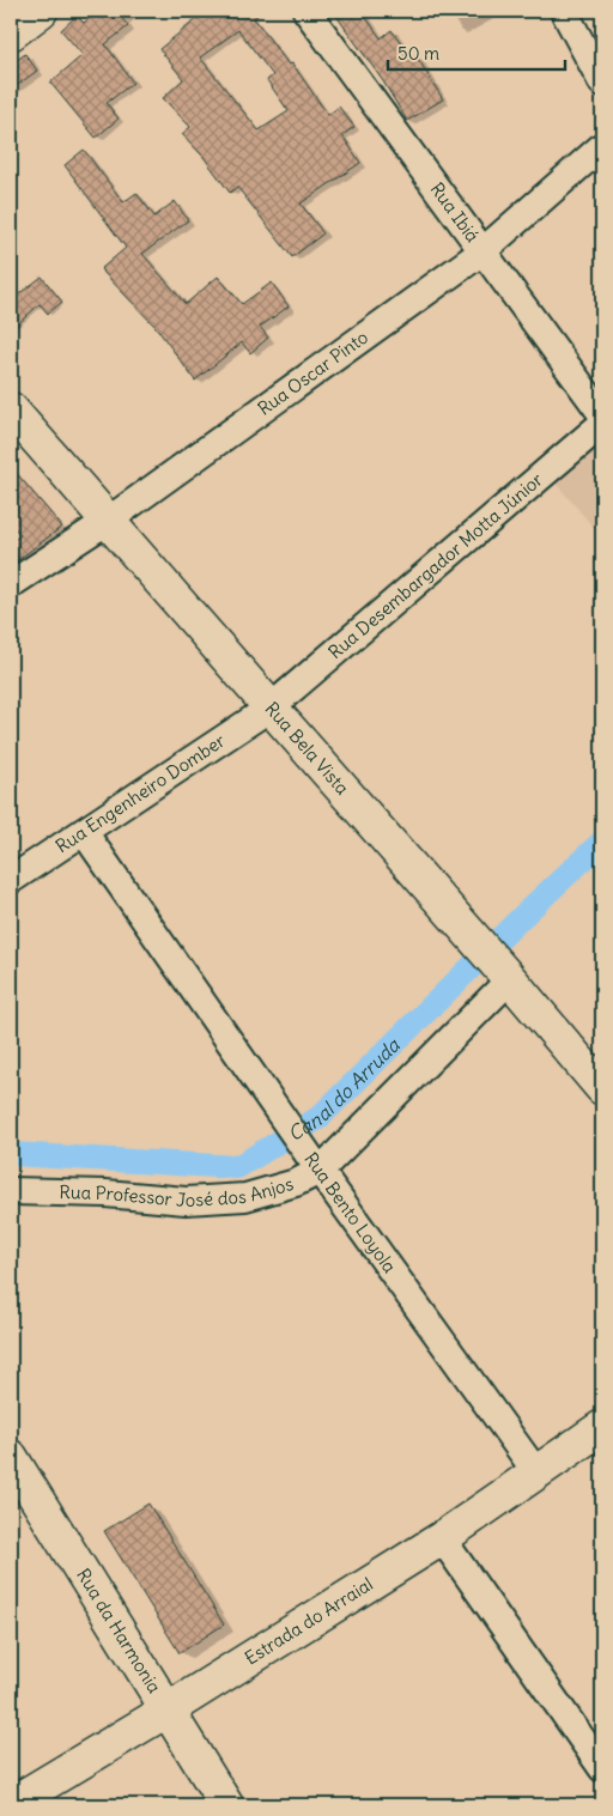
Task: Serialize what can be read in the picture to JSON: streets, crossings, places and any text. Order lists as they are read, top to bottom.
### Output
{
  "streets": {
    "main road": ["Rua Bela Vista", "Estrada do Arraial", "Rua da Harmonia"],
    "street": [
      "Rua Ibiá",
      "Rua Oscar Pinto",
      "Rua Desembargador Motta Júnior",
      "Rua Engenheiro Domber",
      "Rua Professor José dos Anjos",
      "Rua Bento Loyola"
    ]
  },
  "crossings": [
    ["Rua Ibiá", "Rua Oscar Pinto"],
    ["Rua Oscar Pinto", "Rua Bela Vista"],
    ["Rua Desembargador Motta Júnior", "Rua Bela Vista"],
    ["Rua Desembargador Motta Júnior", "Rua Engenheiro Domber"],
    ["Rua Bela Vista", "Rua Engenheiro Domber"],
    ["Rua Bela Vista", "Rua Professor José dos Anjos"],
    ["Rua Engenheiro Domber", "Rua Bento Loyola"],
    ["Rua Professor José dos Anjos", "Rua Bento Loyola"],
    ["Rua Bento Loyola", "Estrada do Arraial"],
    ["Estrada do Arraial", "Rua da Harmonia"]
  ],
  "water": ["Canal do Arruda"],
  "scale_bar": "50 m"
}
